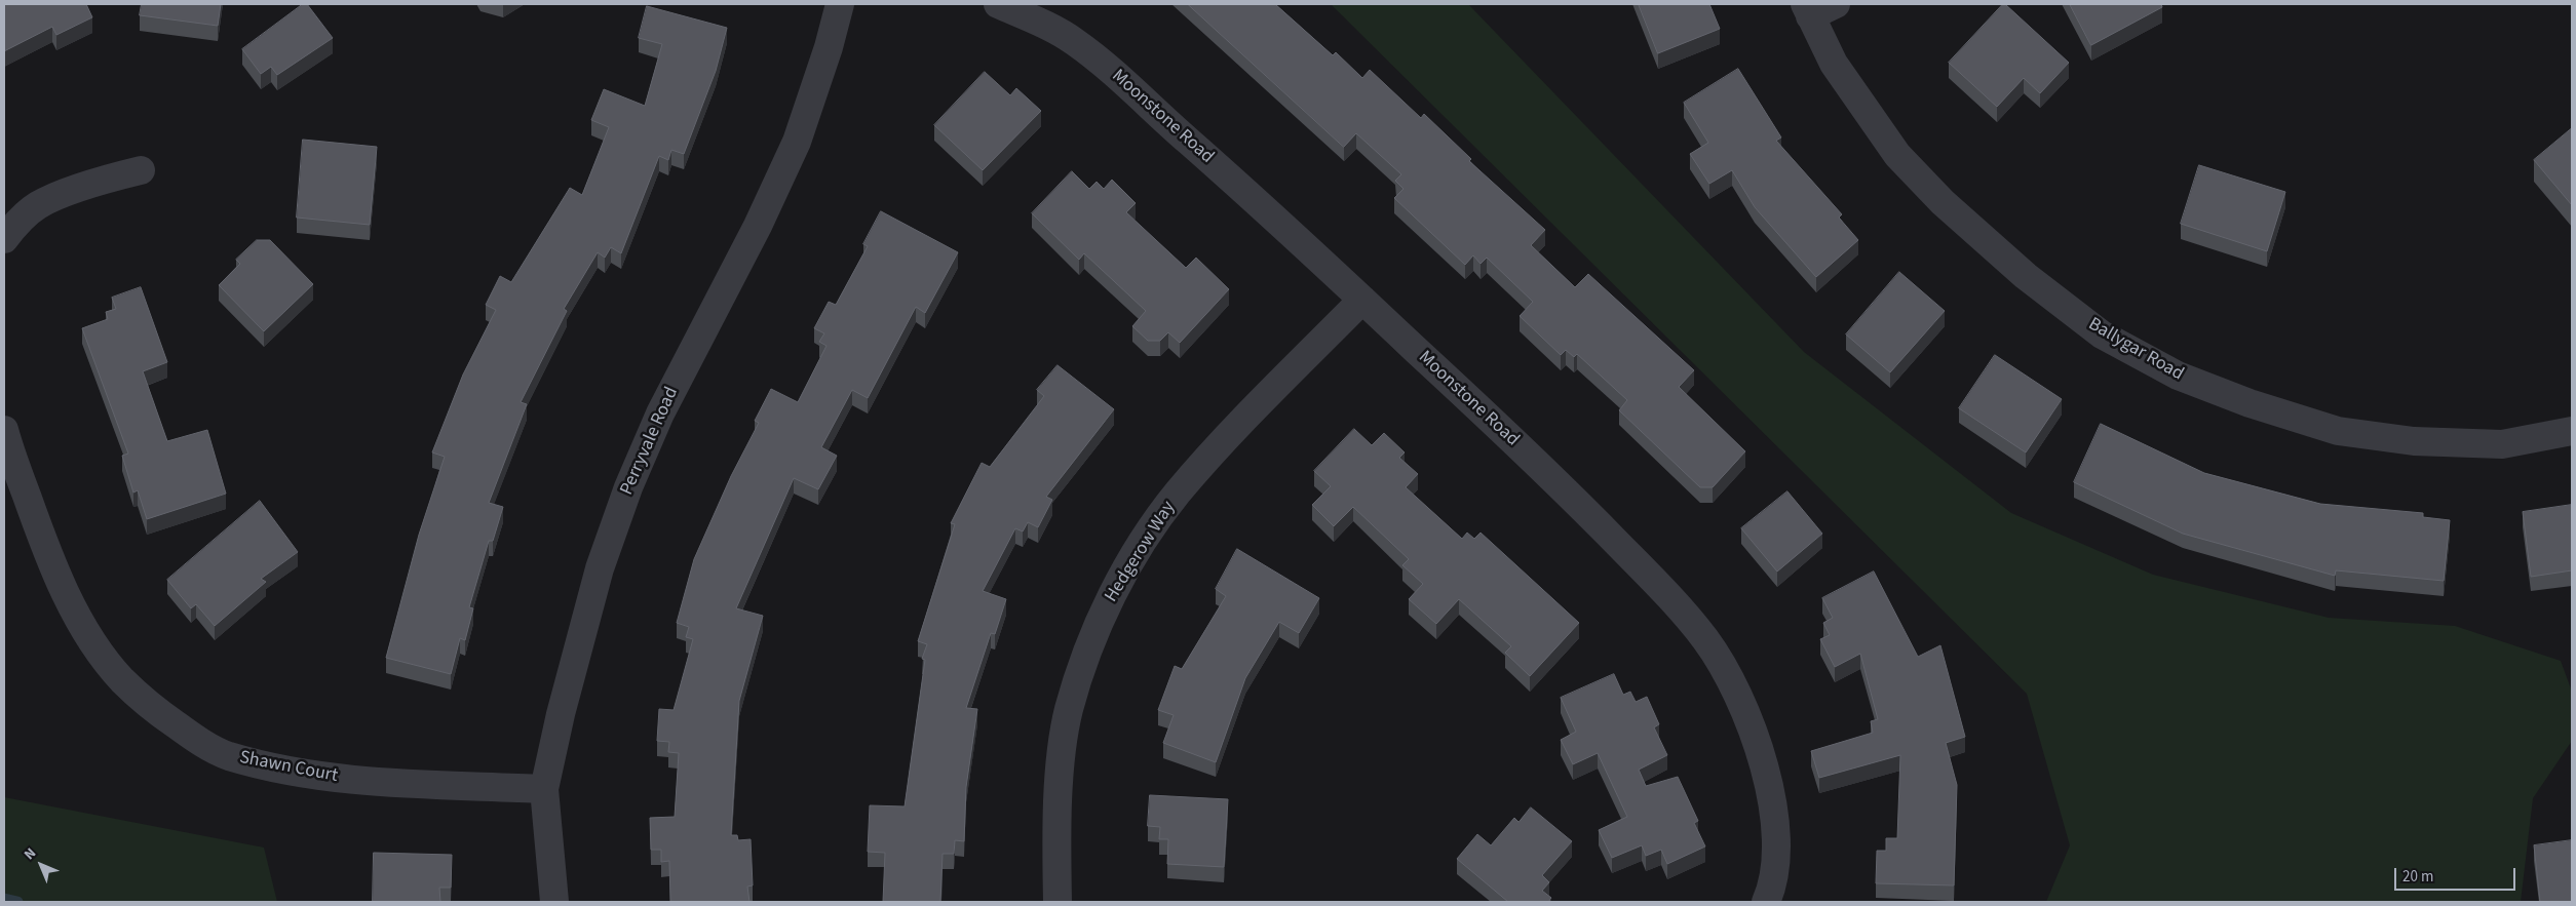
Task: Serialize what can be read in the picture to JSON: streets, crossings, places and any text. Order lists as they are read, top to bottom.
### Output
{
  "streets": {
    "street": [
      "Moonstone Road",
      "Ballygar Road",
      "Perryvale Road",
      "Hedgerow Way",
      "Shawn Court"
    ]
  },
  "crossings": [
    ["Moonstone Road", "Hedgerow Way"],
    ["Perryvale Road", "Shawn Court"]
  ],
  "scale_bar": "20 m",
  "north": "top left"
}
